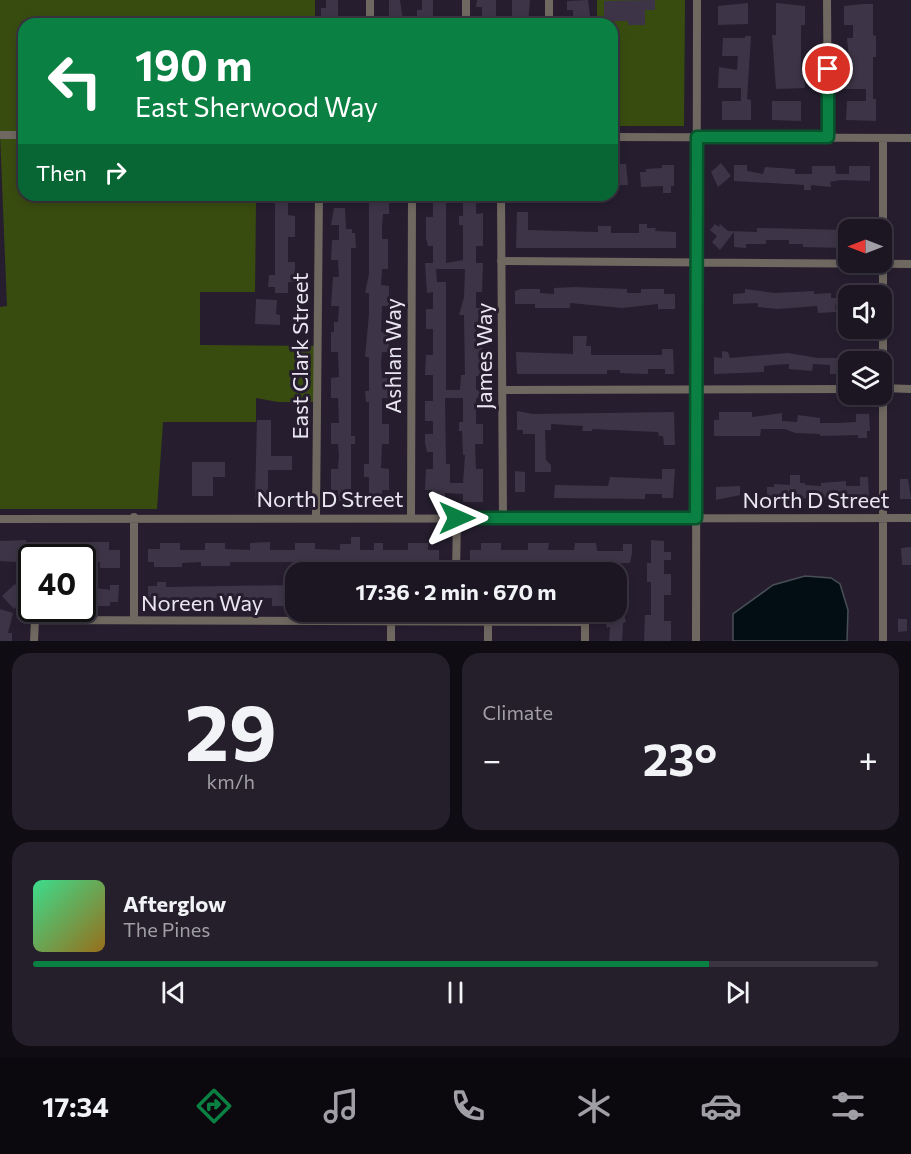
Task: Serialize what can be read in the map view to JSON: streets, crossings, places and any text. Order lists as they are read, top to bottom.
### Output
{
  "streets": {
    "street": [
      "East Clark Street",
      "Ashlan Way",
      "James Way",
      "North D Street",
      "Noreen Way"
    ]
  },
  "crossings": [
    ["East Clark Street", "North D Street"],
    ["Ashlan Way", "North D Street"],
    ["James Way", "North D Street"]
  ],
  "north": "left",
  "page": {
    "turn": ["190 m", "East Sherwood Way"],
    "then": "Then",
    "limit": "40",
    "trip": "17:36 · 2 min · 670 m",
    "tile": [
      ["29", "km/h"],
      "Climate"
    ],
    "heat": ["−", "23°", "+"],
    "song": ["Afterglow", "The Pines"],
    "tabs": "17:34"
  }
}
